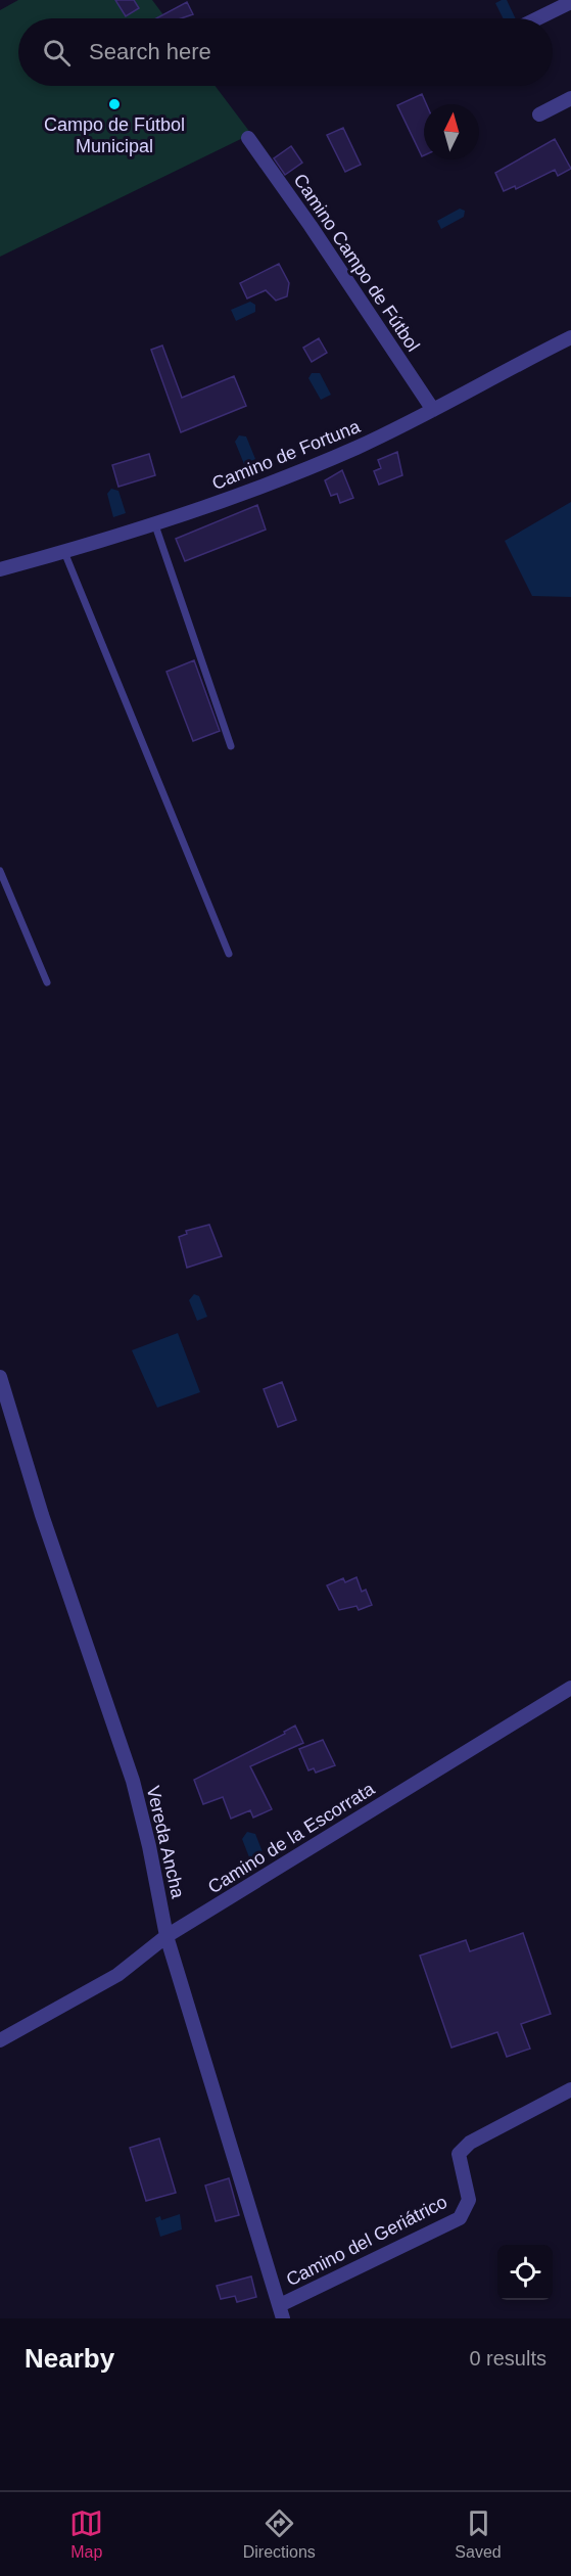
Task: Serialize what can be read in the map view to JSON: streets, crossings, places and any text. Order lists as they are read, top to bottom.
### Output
{
  "streets": {
    "street": [
      "Camino Campo de Fútbol",
      "Camino de Fortuna",
      "Camino de la Escorrata",
      "Vereda Ancha",
      "Camino del Geriátrico"
    ]
  },
  "crossings": [
    ["Camino Campo de Fútbol", "Camino de Fortuna"],
    ["Camino de la Escorrata", "Vereda Ancha"],
    ["Vereda Ancha", "Camino del Geriátrico"]
  ],
  "places": ["Campo de Fútbol Municipal"],
  "north": "top",
  "page": {
    "search": "Search here",
    "heading": ["Nearby", "0 results"],
    "nav": ["Map", "Directions", "Saved"]
  }
}
